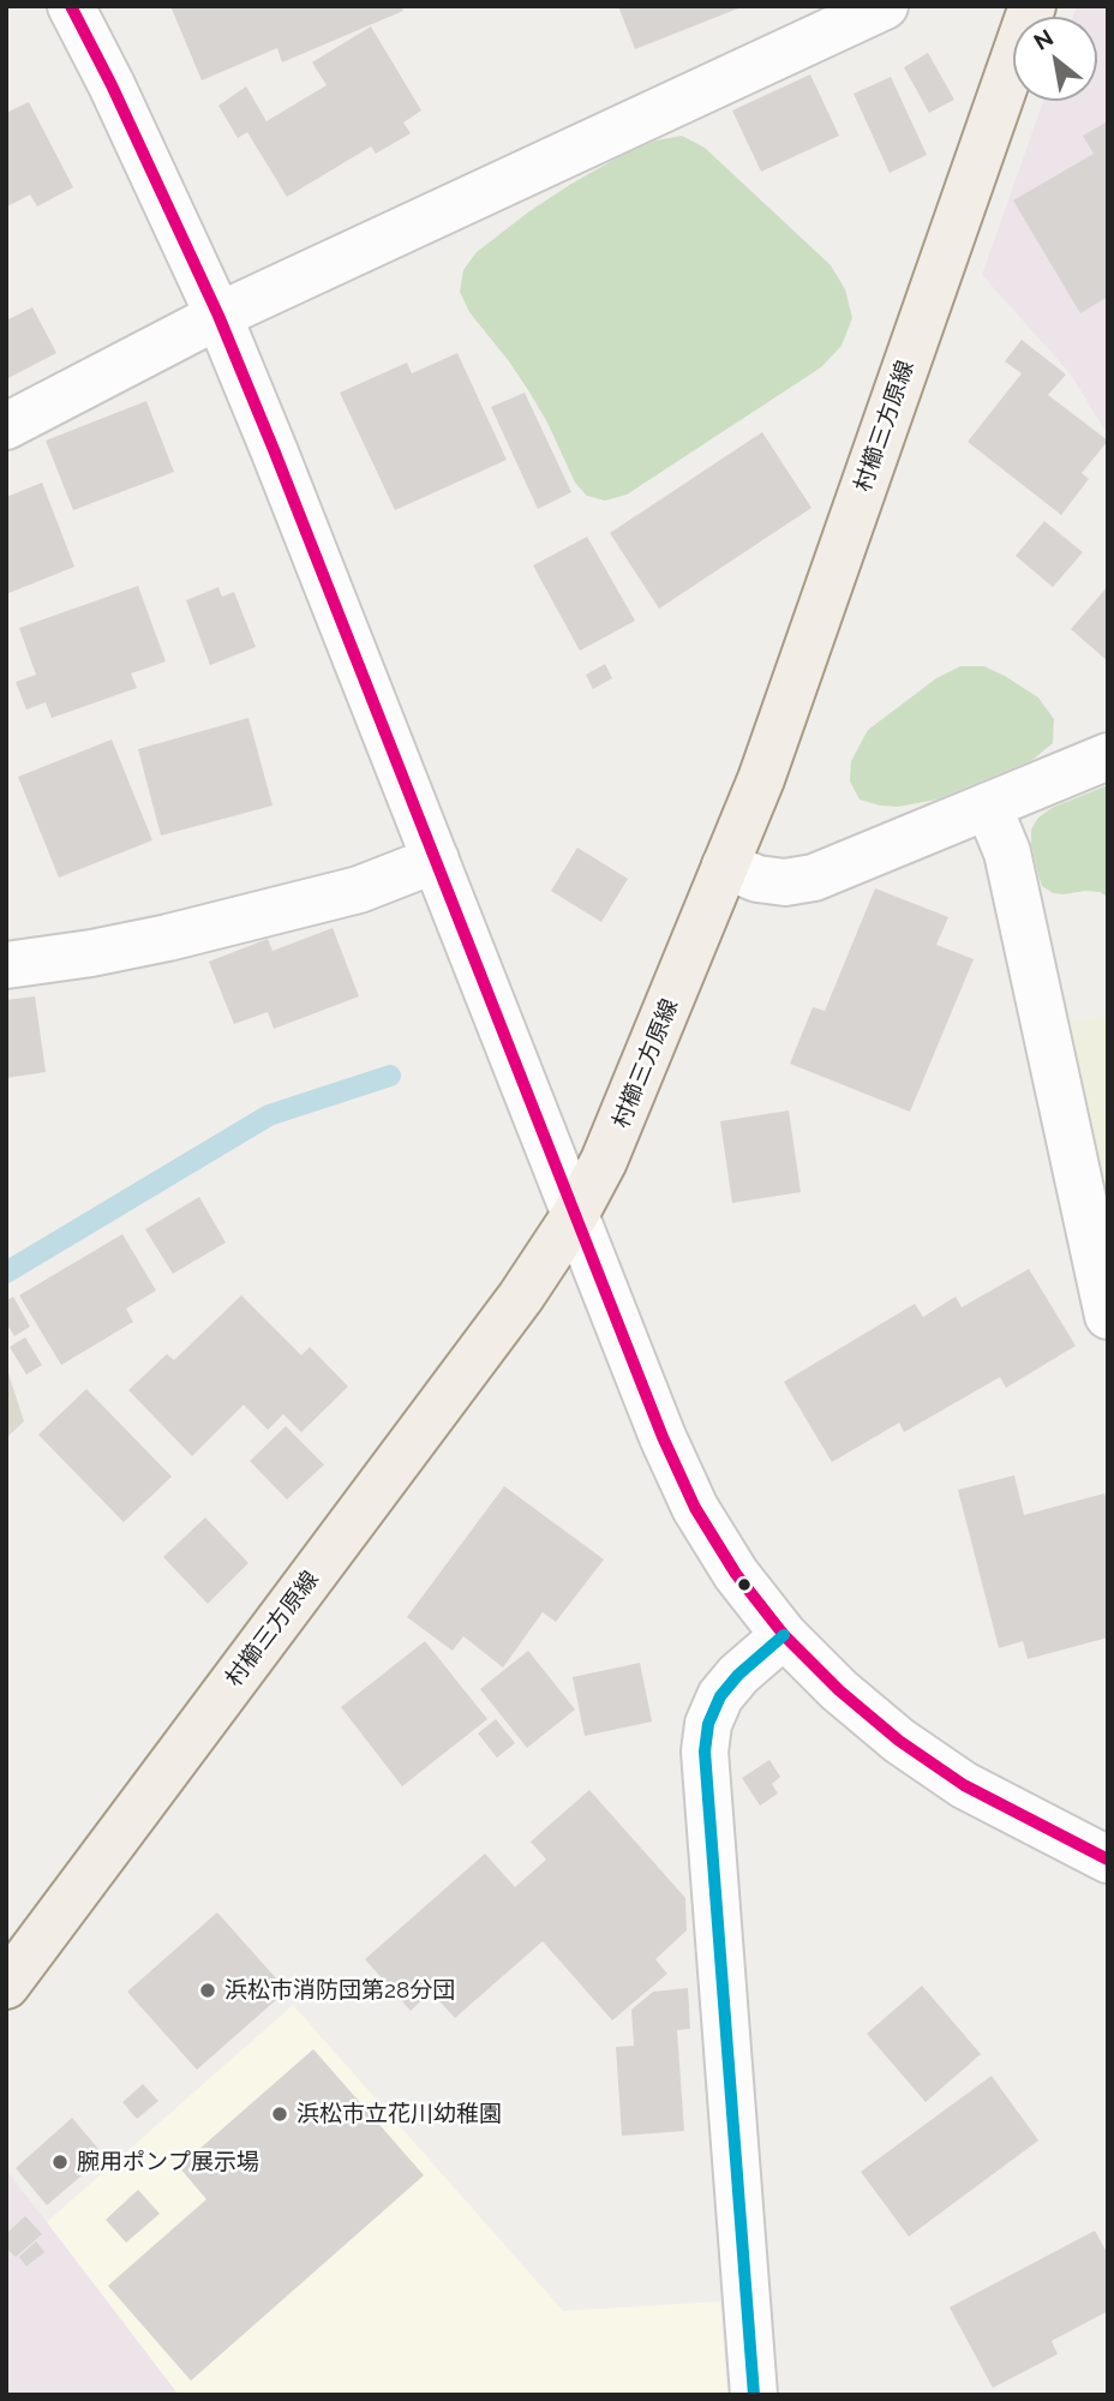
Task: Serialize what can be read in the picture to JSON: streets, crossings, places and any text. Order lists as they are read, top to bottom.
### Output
{
  "streets": {
    "main road": ["村櫛三方原線"]
  },
  "places": ["浜松市消防団第28分団", "浜松市立花川幼稚園", "腕用ポンプ展示場"],
  "north": "top left"
}
